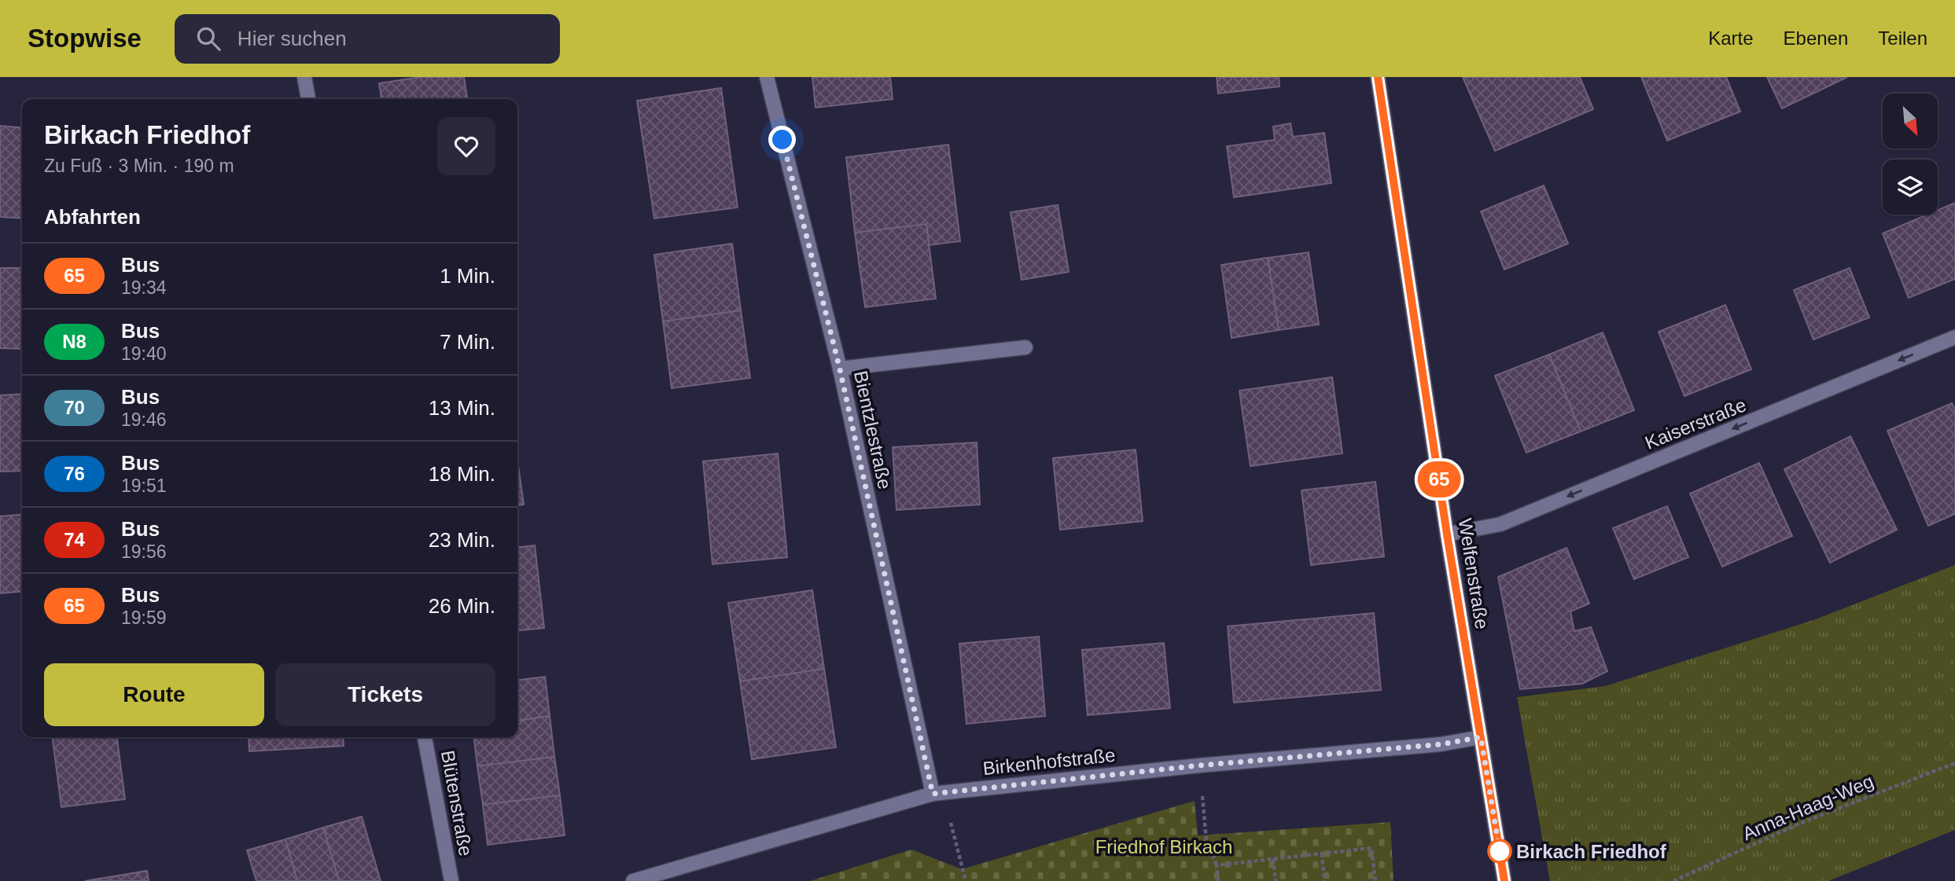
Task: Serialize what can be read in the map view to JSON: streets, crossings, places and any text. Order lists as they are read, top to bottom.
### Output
{
  "streets": {
    "street": [
      "Kaiserstraße",
      "Bientzlestraße",
      "Welfenstraße",
      "Birkenhofstraße",
      "Blütenstraße"
    ],
    "path": ["Anna-Haag-Weg"]
  },
  "crossings": [
    ["Kaiserstraße", "Welfenstraße"],
    ["Bientzlestraße", "Birkenhofstraße"],
    ["Welfenstraße", "Birkenhofstraße"]
  ],
  "one_way": ["Kaiserstraße"],
  "parks": ["Friedhof Birkach"],
  "places": ["Birkach Friedhof"],
  "lines": ["bus line 65"],
  "north": "bottom right",
  "page": {
    "header": "Stopwise",
    "search": "Hier suchen",
    "nav": ["Karte", "Ebenen", "Teilen"],
    "on_map": "65",
    "heading": [
      ["Birkach Friedhof", "Zu Fuß · 3 Min. · 190 m"],
      "Abfahrten"
    ],
    "list": [
      {
        "mark": "65",
        "name": "Bus",
        "note": "19:34",
        "value": "1 Min."
      },
      {
        "mark": "N8",
        "name": "Bus",
        "note": "19:40",
        "value": "7 Min."
      },
      {
        "mark": "70",
        "name": "Bus",
        "note": "19:46",
        "value": "13 Min."
      },
      {
        "mark": "76",
        "name": "Bus",
        "note": "19:51",
        "value": "18 Min."
      },
      {
        "mark": "74",
        "name": "Bus",
        "note": "19:56",
        "value": "23 Min."
      },
      {
        "mark": "65",
        "name": "Bus",
        "note": "19:59",
        "value": "26 Min."
      }
    ],
    "buttons": ["Route", "Tickets"]
  }
}
